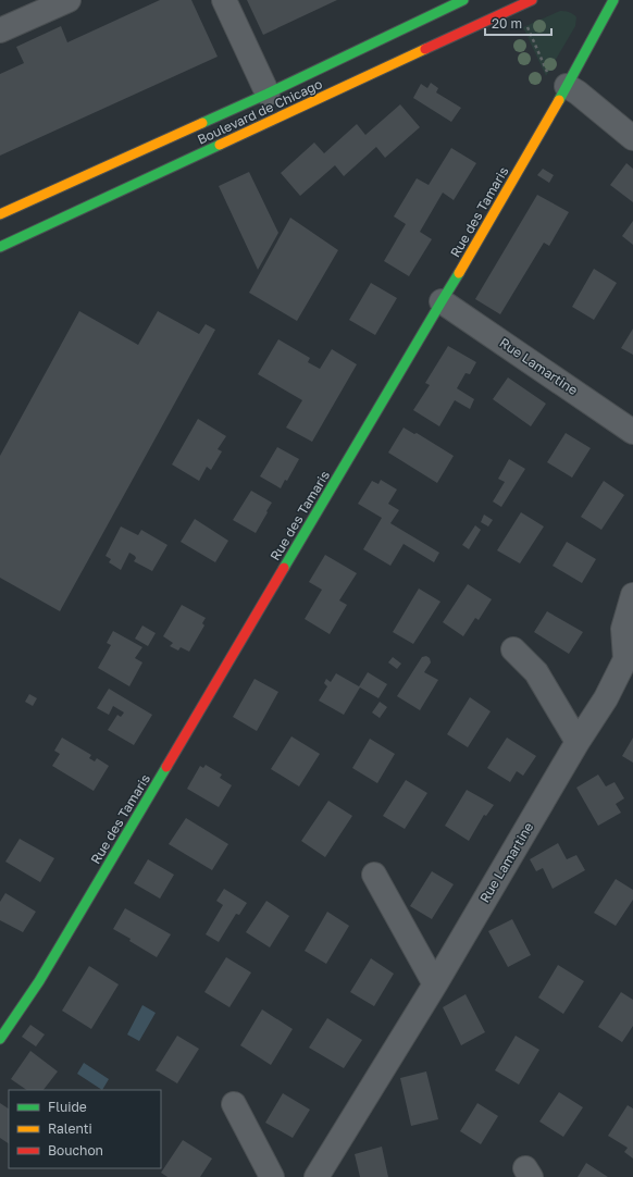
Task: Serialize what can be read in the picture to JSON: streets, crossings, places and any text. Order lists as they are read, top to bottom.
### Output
{
  "streets": {
    "street": ["Boulevard de Chicago", "Rue des Tamaris", "Rue Lamartine"]
  },
  "crossings": [
    ["Rue des Tamaris", "Rue Lamartine"]
  ],
  "legend": ["Fluide", "Ralenti", "Bouchon"],
  "scale_bar": "20 m"
}
